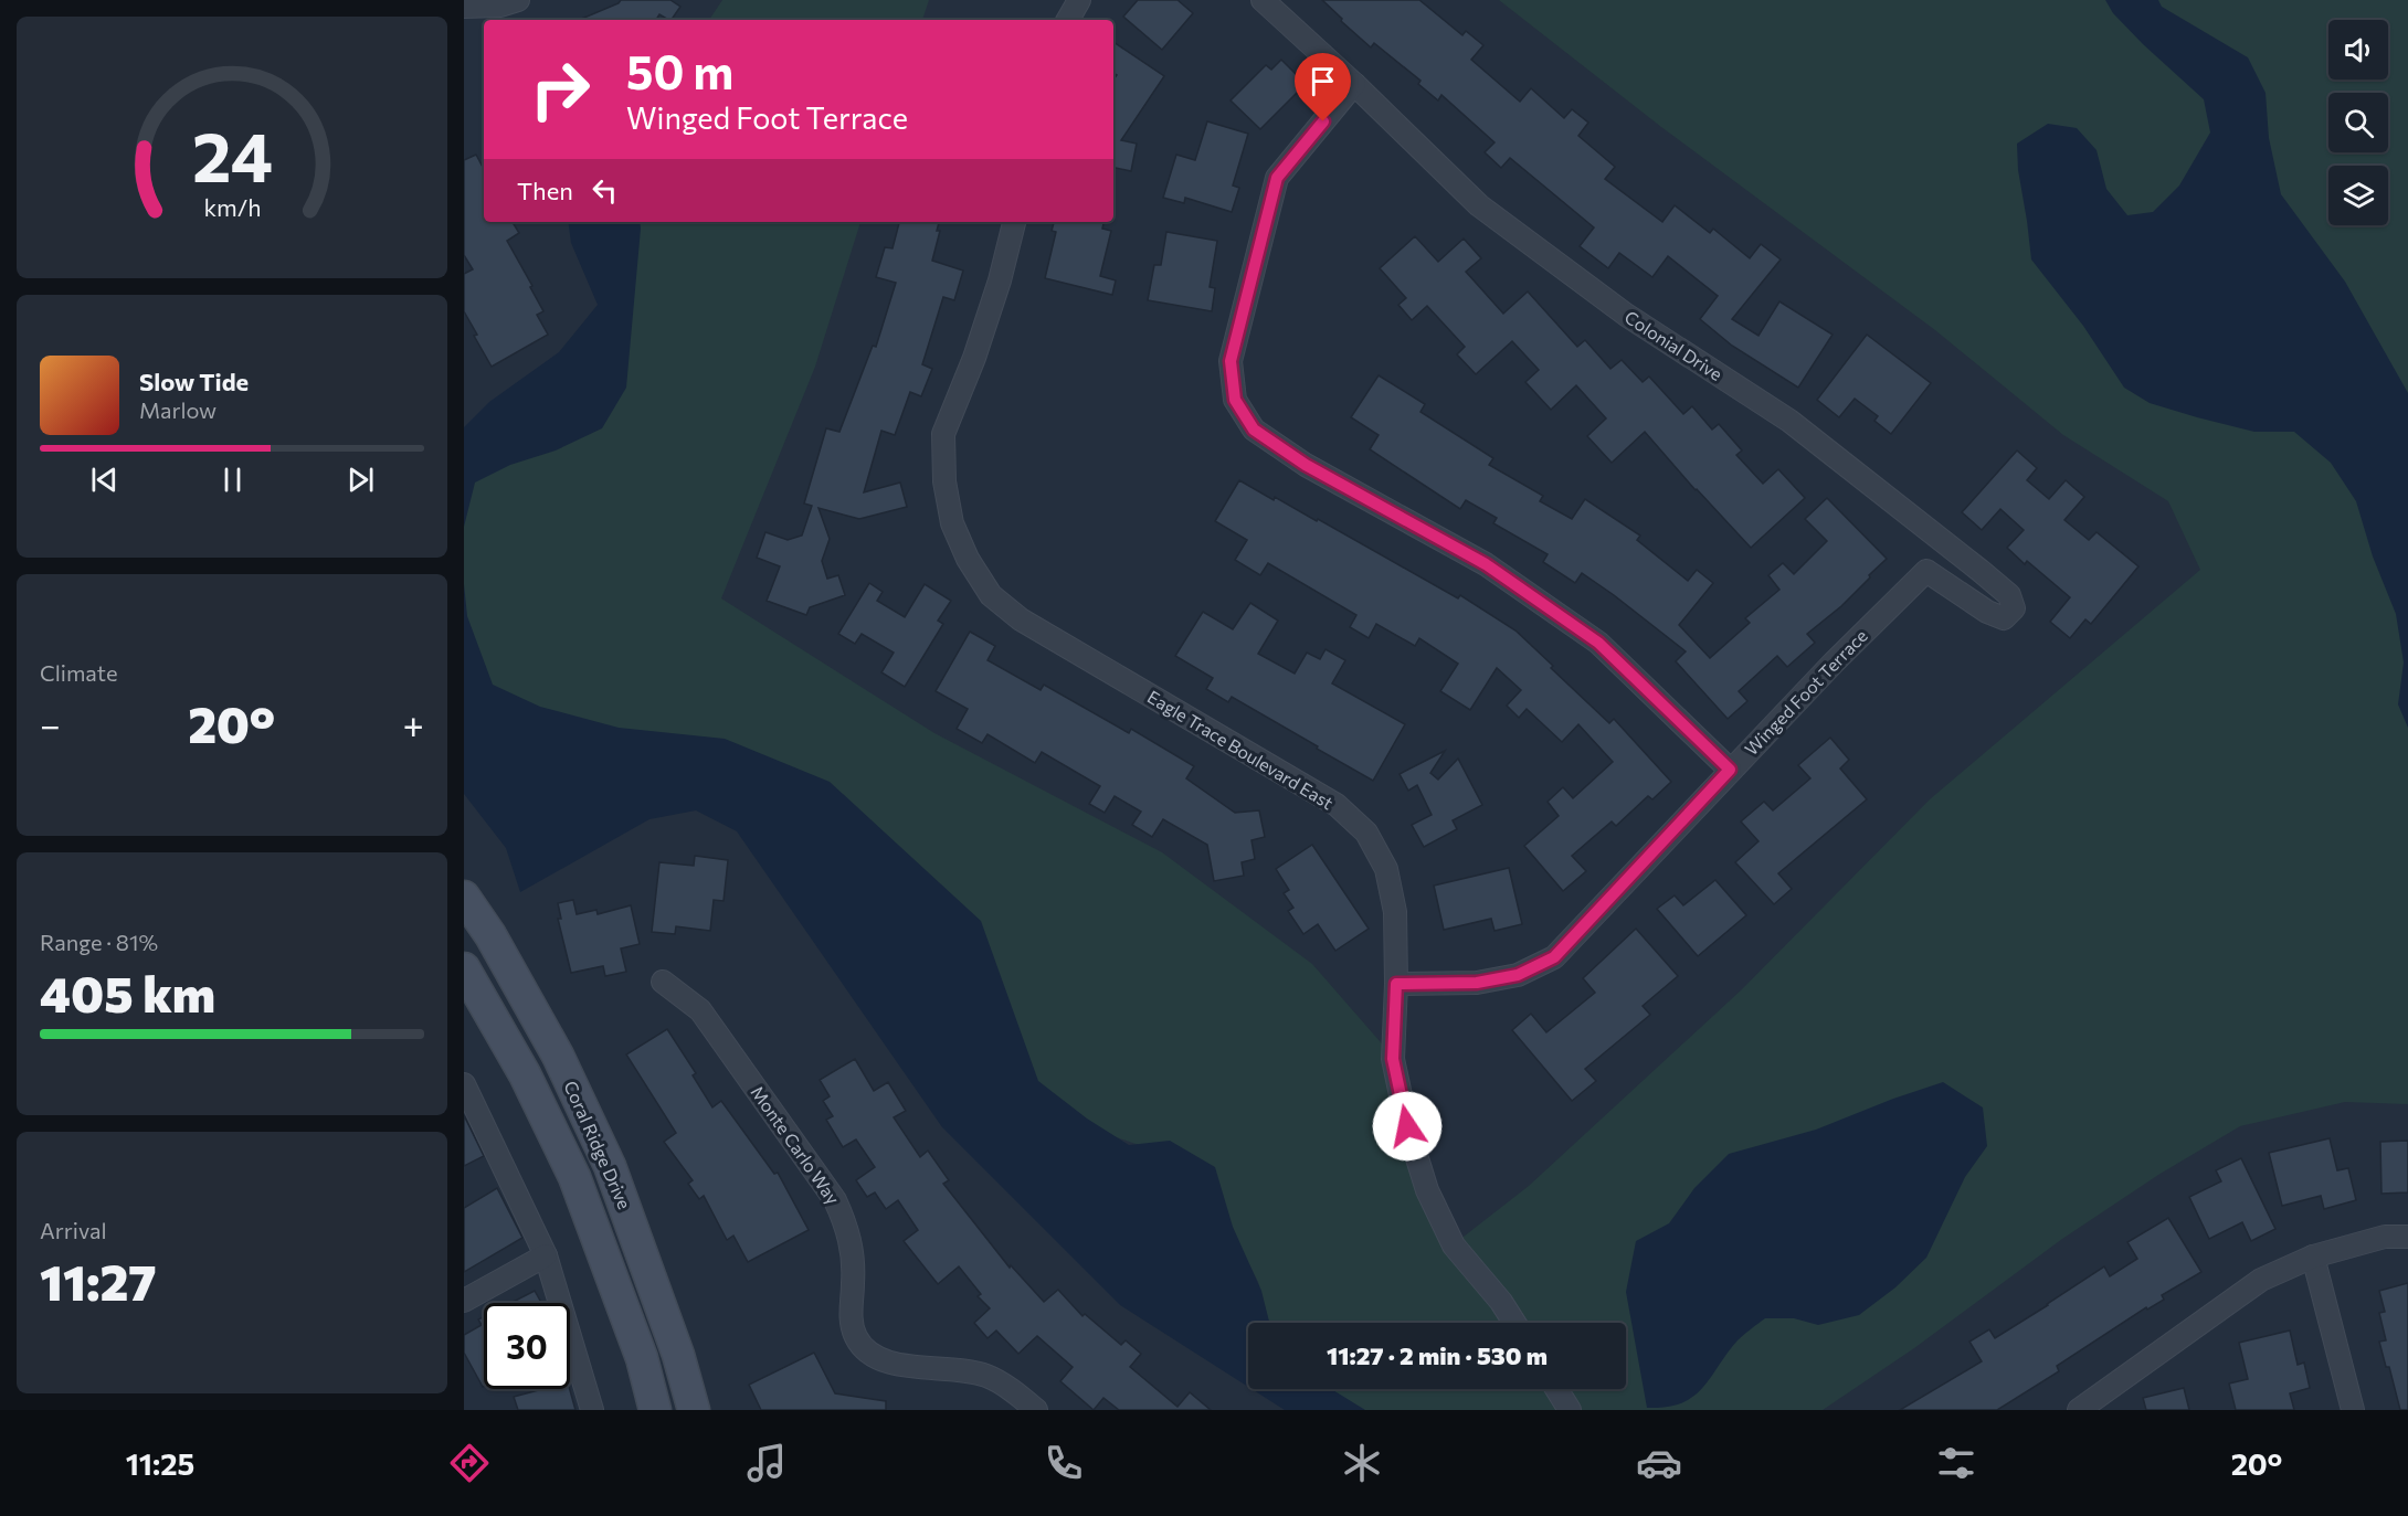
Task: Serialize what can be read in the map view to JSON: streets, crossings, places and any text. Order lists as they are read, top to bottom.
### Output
{
  "streets": {
    "main road": ["Coral Ridge Drive"],
    "street": [
      "Colonial Drive",
      "Winged Foot Terrace",
      "Eagle Trace Boulevard East",
      "Monte Carlo Way"
    ]
  },
  "crossings": [
    ["Colonial Drive", "Winged Foot Terrace"],
    ["Winged Foot Terrace", "Eagle Trace Boulevard East"]
  ],
  "page": {
    "turn": ["50 m", "Winged Foot Terrace"],
    "then": "Then",
    "song": ["Slow Tide", "Marlow"],
    "tile": [
      "Climate",
      ["Range · 81%", "405 km"],
      ["Arrival", "11:27"]
    ],
    "heat": ["−", "20°", "+"],
    "limit": "30",
    "trip": "11:27 · 2 min · 530 m",
    "tabs": ["11:25", "20°"],
    "gauge": ["24", "km/h"]
  }
}
